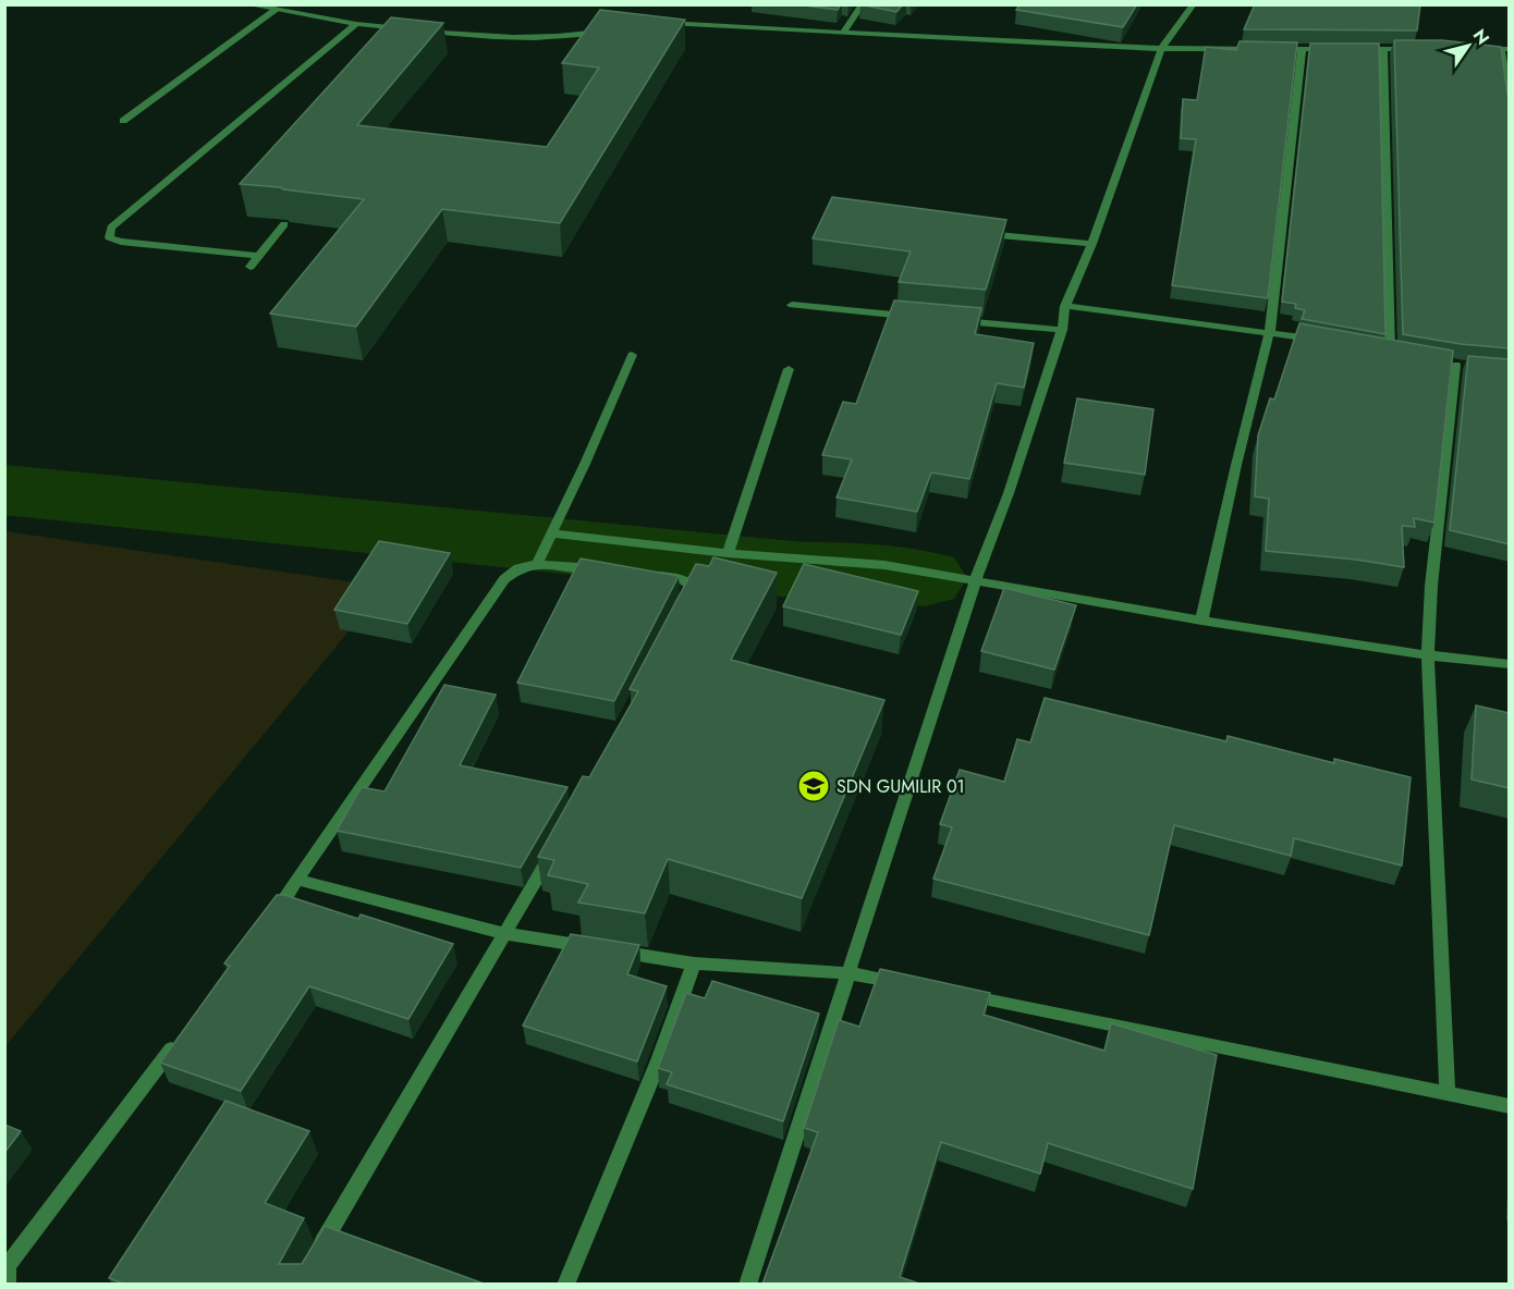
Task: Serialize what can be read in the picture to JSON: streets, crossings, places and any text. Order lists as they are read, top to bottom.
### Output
{
  "places": {
    "school or university": ["SDN GUMILIR 01"]
  },
  "north": "top right"
}
